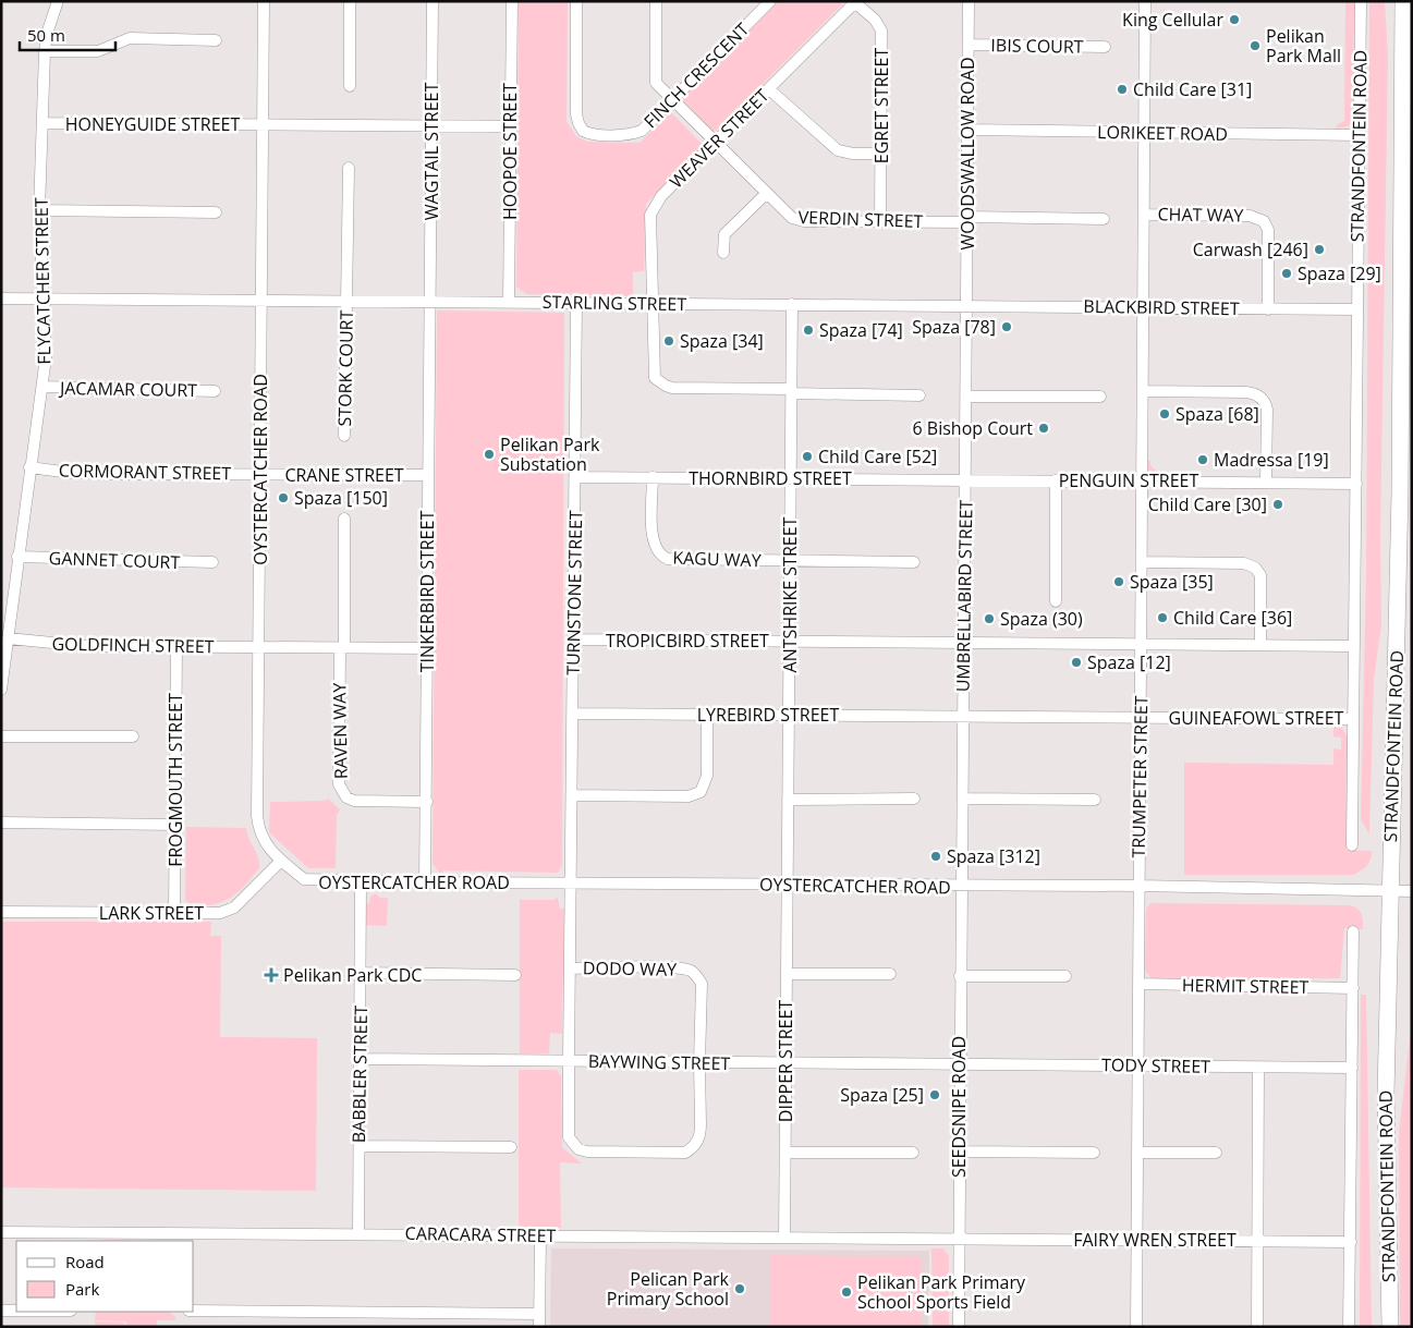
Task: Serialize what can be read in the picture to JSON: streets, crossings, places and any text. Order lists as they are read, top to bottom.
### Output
{
  "streets": {
    "main road": ["STRANDFONTEIN ROAD"],
    "street": [
      "IBIS COURT",
      "FINCH CRESCENT",
      "EGRET STREET",
      "HONEYGUIDE STREET",
      "LORIKEET ROAD",
      "WEAVER STREET",
      "WAGTAIL STREET",
      "HOOPOE STREET",
      "WOODSWALLOW ROAD",
      "CHAT WAY",
      "VERDIN STREET",
      "FLYCATCHER STREET",
      "STARLING STREET",
      "BLACKBIRD STREET",
      "STORK COURT",
      "JACAMAR COURT",
      "OYSTERCATCHER ROAD",
      "CORMORANT STREET",
      "CRANE STREET",
      "THORNBIRD STREET",
      "PENGUIN STREET",
      "KAGU WAY",
      "GANNET COURT",
      "TINKERBIRD STREET",
      "TURNSTONE STREET",
      "ANTSHRIKE STREET",
      "UMBRELLABIRD STREET",
      "TROPICBIRD STREET",
      "GOLDFINCH STREET",
      "LYREBIRD STREET",
      "GUINEAFOWL STREET",
      "RAVEN WAY",
      "TRUMPETER STREET",
      "FROGMOUTH STREET",
      "LARK STREET",
      "DODO WAY",
      "HERMIT STREET",
      "DIPPER STREET",
      "BAYWING STREET",
      "TODY STREET",
      "BABBLER STREET",
      "SEEDSNIPE ROAD",
      "CARACARA STREET",
      "FAIRY WREN STREET"
    ]
  },
  "crossings": [
    ["IBIS COURT", "WOODSWALLOW ROAD"],
    ["FINCH CRESCENT", "VERDIN STREET"],
    ["EGRET STREET", "WEAVER STREET"],
    ["EGRET STREET", "VERDIN STREET"],
    ["HONEYGUIDE STREET", "WAGTAIL STREET"],
    ["HONEYGUIDE STREET", "HOOPOE STREET"],
    ["HONEYGUIDE STREET", "FLYCATCHER STREET"],
    ["HONEYGUIDE STREET", "OYSTERCATCHER ROAD"],
    ["LORIKEET ROAD", "STRANDFONTEIN ROAD"],
    ["LORIKEET ROAD", "WOODSWALLOW ROAD"],
    ["LORIKEET ROAD", "TRUMPETER STREET"],
    ["WEAVER STREET", "VERDIN STREET"],
    ["WEAVER STREET", "STARLING STREET"],
    ["WEAVER STREET", "ANTSHRIKE STREET"],
    ["STRANDFONTEIN ROAD", "BLACKBIRD STREET"],
    ["STRANDFONTEIN ROAD", "OYSTERCATCHER ROAD"],
    ["STRANDFONTEIN ROAD", "PENGUIN STREET"],
    ["STRANDFONTEIN ROAD", "TROPICBIRD STREET"],
    ["STRANDFONTEIN ROAD", "GUINEAFOWL STREET"],
    ["STRANDFONTEIN ROAD", "HERMIT STREET"],
    ["STRANDFONTEIN ROAD", "TODY STREET"],
    ["STRANDFONTEIN ROAD", "FAIRY WREN STREET"],
    ["WAGTAIL STREET", "STARLING STREET"],
    ["WAGTAIL STREET", "TINKERBIRD STREET"],
    ["HOOPOE STREET", "STARLING STREET"],
    ["WOODSWALLOW ROAD", "VERDIN STREET"],
    ["WOODSWALLOW ROAD", "STARLING STREET"],
    ["WOODSWALLOW ROAD", "BLACKBIRD STREET"],
    ["WOODSWALLOW ROAD", "UMBRELLABIRD STREET"],
    ["CHAT WAY", "BLACKBIRD STREET"],
    ["CHAT WAY", "TRUMPETER STREET"],
    ["FLYCATCHER STREET", "STARLING STREET"],
    ["FLYCATCHER STREET", "JACAMAR COURT"],
    ["FLYCATCHER STREET", "CORMORANT STREET"],
    ["FLYCATCHER STREET", "GANNET COURT"],
    ["FLYCATCHER STREET", "GOLDFINCH STREET"],
    ["STARLING STREET", "BLACKBIRD STREET"],
    ["STARLING STREET", "STORK COURT"],
    ["STARLING STREET", "OYSTERCATCHER ROAD"],
    ["STARLING STREET", "TINKERBIRD STREET"],
    ["STARLING STREET", "TURNSTONE STREET"],
    ["STARLING STREET", "ANTSHRIKE STREET"],
    ["STARLING STREET", "UMBRELLABIRD STREET"],
    ["BLACKBIRD STREET", "UMBRELLABIRD STREET"],
    ["BLACKBIRD STREET", "TRUMPETER STREET"],
    ["OYSTERCATCHER ROAD", "CORMORANT STREET"],
    ["OYSTERCATCHER ROAD", "CRANE STREET"],
    ["OYSTERCATCHER ROAD", "TINKERBIRD STREET"],
    ["OYSTERCATCHER ROAD", "TURNSTONE STREET"],
    ["OYSTERCATCHER ROAD", "ANTSHRIKE STREET"],
    ["OYSTERCATCHER ROAD", "UMBRELLABIRD STREET"],
    ["OYSTERCATCHER ROAD", "GOLDFINCH STREET"],
    ["OYSTERCATCHER ROAD", "TRUMPETER STREET"],
    ["OYSTERCATCHER ROAD", "LARK STREET"],
    ["OYSTERCATCHER ROAD", "DIPPER STREET"],
    ["OYSTERCATCHER ROAD", "BABBLER STREET"],
    ["OYSTERCATCHER ROAD", "SEEDSNIPE ROAD"],
    ["CORMORANT STREET", "CRANE STREET"],
    ["CRANE STREET", "TINKERBIRD STREET"],
    ["THORNBIRD STREET", "PENGUIN STREET"],
    ["THORNBIRD STREET", "KAGU WAY"],
    ["THORNBIRD STREET", "TURNSTONE STREET"],
    ["THORNBIRD STREET", "ANTSHRIKE STREET"],
    ["THORNBIRD STREET", "UMBRELLABIRD STREET"],
    ["PENGUIN STREET", "UMBRELLABIRD STREET"],
    ["PENGUIN STREET", "TRUMPETER STREET"],
    ["KAGU WAY", "ANTSHRIKE STREET"],
    ["TINKERBIRD STREET", "GOLDFINCH STREET"],
    ["TINKERBIRD STREET", "RAVEN WAY"],
    ["TURNSTONE STREET", "TROPICBIRD STREET"],
    ["TURNSTONE STREET", "LYREBIRD STREET"],
    ["TURNSTONE STREET", "DODO WAY"],
    ["TURNSTONE STREET", "BAYWING STREET"],
    ["ANTSHRIKE STREET", "TROPICBIRD STREET"],
    ["ANTSHRIKE STREET", "LYREBIRD STREET"],
    ["ANTSHRIKE STREET", "DIPPER STREET"],
    ["UMBRELLABIRD STREET", "TROPICBIRD STREET"],
    ["UMBRELLABIRD STREET", "LYREBIRD STREET"],
    ["UMBRELLABIRD STREET", "GUINEAFOWL STREET"],
    ["UMBRELLABIRD STREET", "SEEDSNIPE ROAD"],
    ["TROPICBIRD STREET", "TRUMPETER STREET"],
    ["GOLDFINCH STREET", "RAVEN WAY"],
    ["GOLDFINCH STREET", "FROGMOUTH STREET"],
    ["LYREBIRD STREET", "GUINEAFOWL STREET"],
    ["GUINEAFOWL STREET", "TRUMPETER STREET"],
    ["TRUMPETER STREET", "HERMIT STREET"],
    ["TRUMPETER STREET", "TODY STREET"],
    ["TRUMPETER STREET", "FAIRY WREN STREET"],
    ["FROGMOUTH STREET", "LARK STREET"],
    ["DODO WAY", "BAYWING STREET"],
    ["DIPPER STREET", "BAYWING STREET"],
    ["DIPPER STREET", "CARACARA STREET"],
    ["BAYWING STREET", "TODY STREET"],
    ["BAYWING STREET", "BABBLER STREET"],
    ["BAYWING STREET", "SEEDSNIPE ROAD"],
    ["TODY STREET", "SEEDSNIPE ROAD"],
    ["BABBLER STREET", "CARACARA STREET"],
    ["SEEDSNIPE ROAD", "CARACARA STREET"],
    ["SEEDSNIPE ROAD", "FAIRY WREN STREET"],
    ["CARACARA STREET", "FAIRY WREN STREET"]
  ],
  "places": {
    "other": [
      "King Cellular",
      "Pelikan Park Mall",
      "Child Care [31]",
      "Carwash [246]",
      "Spaza [29]",
      "Spaza [78]",
      "Spaza [74]",
      "Spaza [34]",
      "Spaza [68]",
      "6 Bishop Court",
      "Pelikan Park Substation",
      "Child Care [52]",
      "Madressa [19]",
      "Spaza [150]",
      "Child Care [30]",
      "Spaza [35]",
      "Child Care [36]",
      "Spaza (30)",
      "Spaza [12]",
      "Spaza [312]",
      "Spaza [25]",
      "Pelican Park Primary School",
      "Pelikan Park Primary School Sports Field"
    ],
    "health": ["Pelikan Park CDC"]
  },
  "legend": ["Road", "Park"],
  "scale_bar": "50 m"
}
